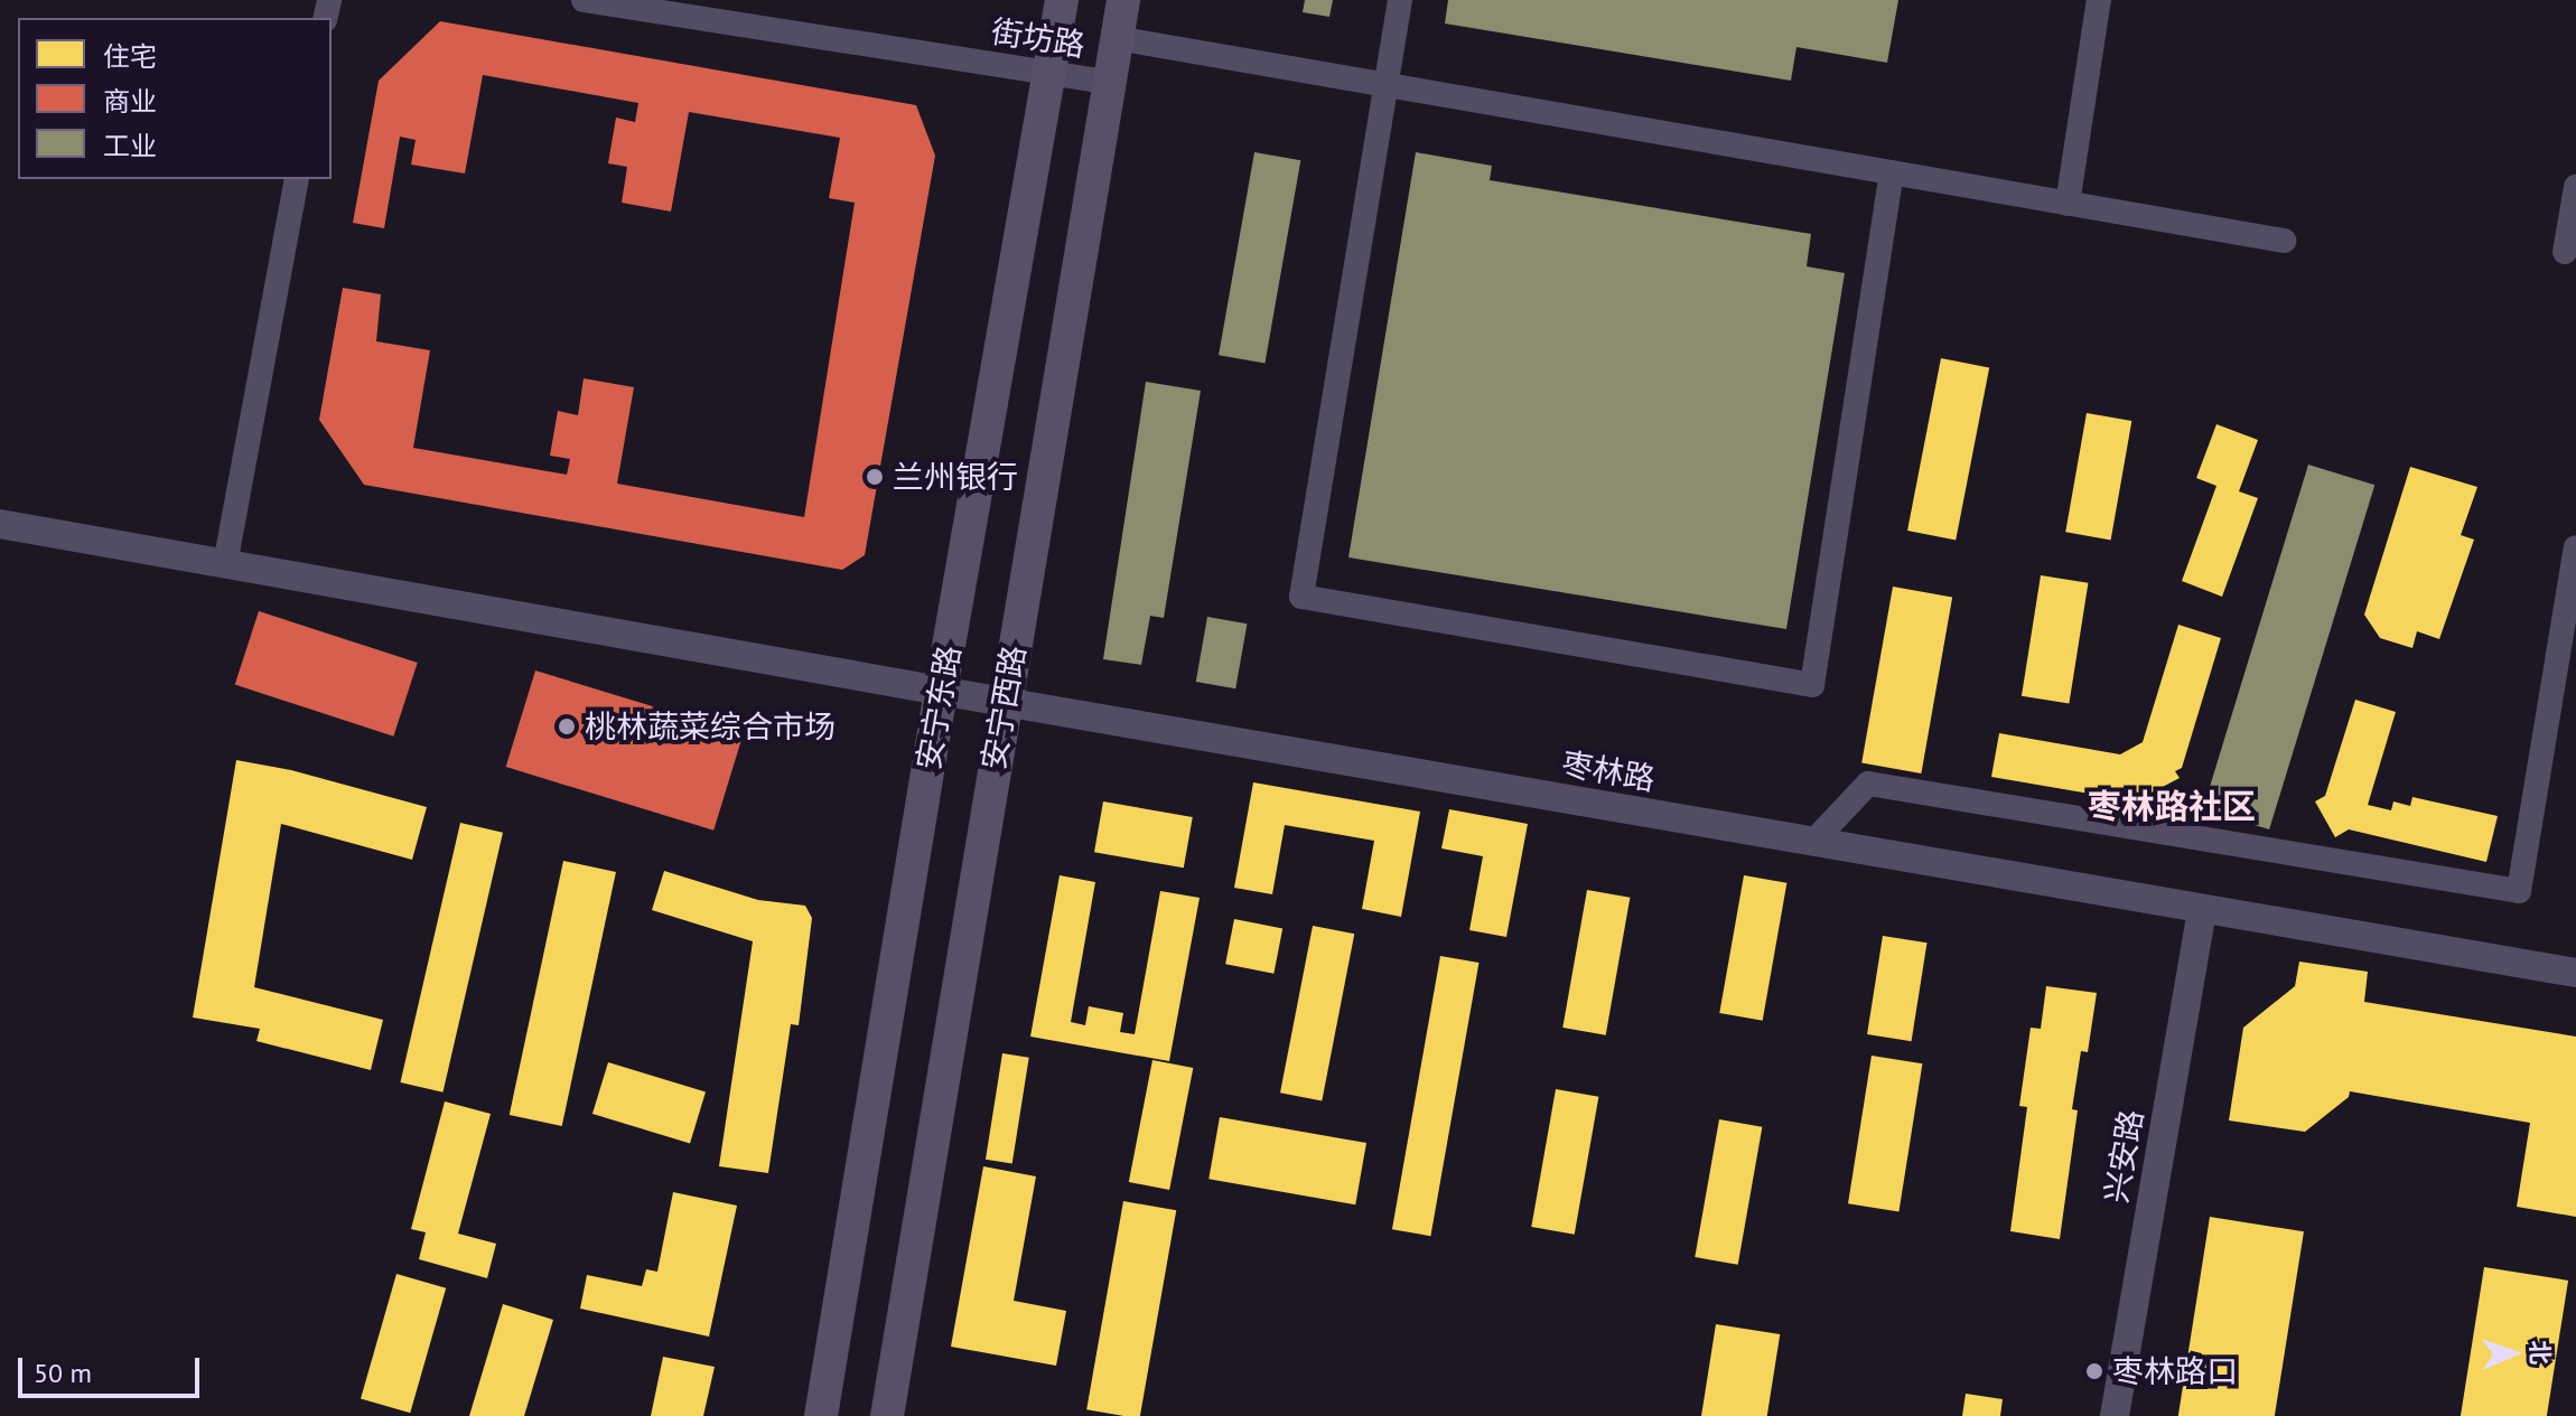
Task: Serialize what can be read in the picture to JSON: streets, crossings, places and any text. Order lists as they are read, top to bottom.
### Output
{
  "streets": {
    "main road": ["安宁东路", "安宁西路"],
    "street": ["街坊路", "枣林路", "兴安路"]
  },
  "crossings": [
    ["街坊路", "安宁东路"],
    ["街坊路", "安宁西路"],
    ["安宁东路", "枣林路"],
    ["安宁西路", "枣林路"],
    ["枣林路", "兴安路"]
  ],
  "districts": ["枣林路社区"],
  "places": ["兰州银行", "桃林蔬菜综合市场", "枣林路口"],
  "legend": ["住宅", "商业", "工业"],
  "scale_bar": "50 m",
  "north": "right"
}
